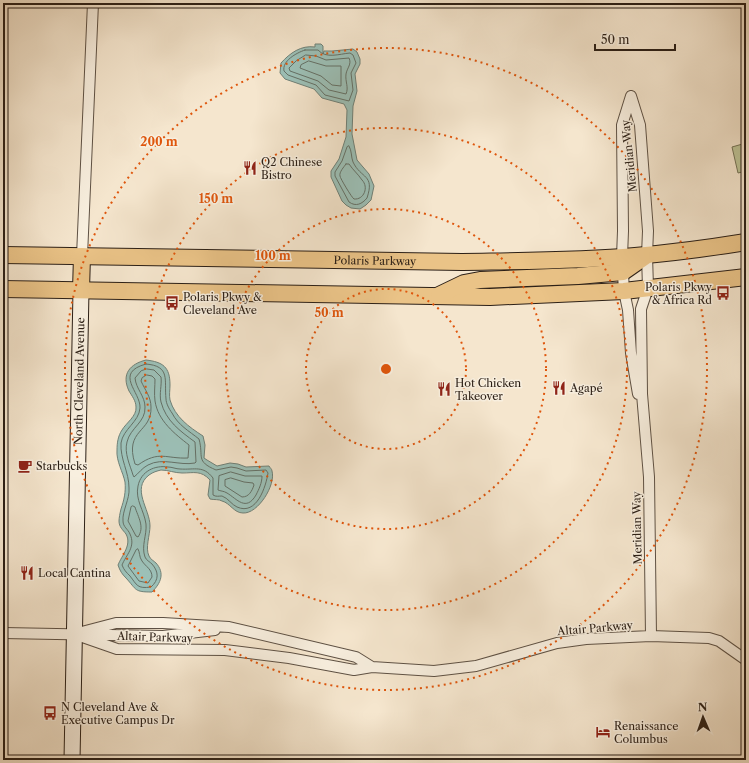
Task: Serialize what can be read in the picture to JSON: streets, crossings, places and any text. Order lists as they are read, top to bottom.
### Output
{
  "streets": {
    "main road": ["Polaris Parkway", "North Cleveland Avenue"],
    "street": ["Meridian Way", "Altair Parkway"]
  },
  "crossings": [
    ["Meridian Way", "Polaris Parkway"],
    ["Meridian Way", "Altair Parkway"],
    ["Polaris Parkway", "North Cleveland Avenue"],
    ["North Cleveland Avenue", "Altair Parkway"]
  ],
  "places": {
    "restaurant": [
      "Q2 Chinese Bistro",
      "Agapé",
      "Hot Chicken Takeover",
      "Local Cantina"
    ],
    "bus stop": ["Polaris Pkwy & Africa Rd", "Polaris Pkwy & Cleveland Ave", "N Cleveland Ave & Executive Campus Dr"],
    "cafe": ["Starbucks"],
    "hotel": ["Renaissance Columbus"]
  },
  "scale_bar": "50 m",
  "north": "top",
  "rings": [
    "200 m",
    "150 m",
    "100 m",
    "50 m"
  ]
}
